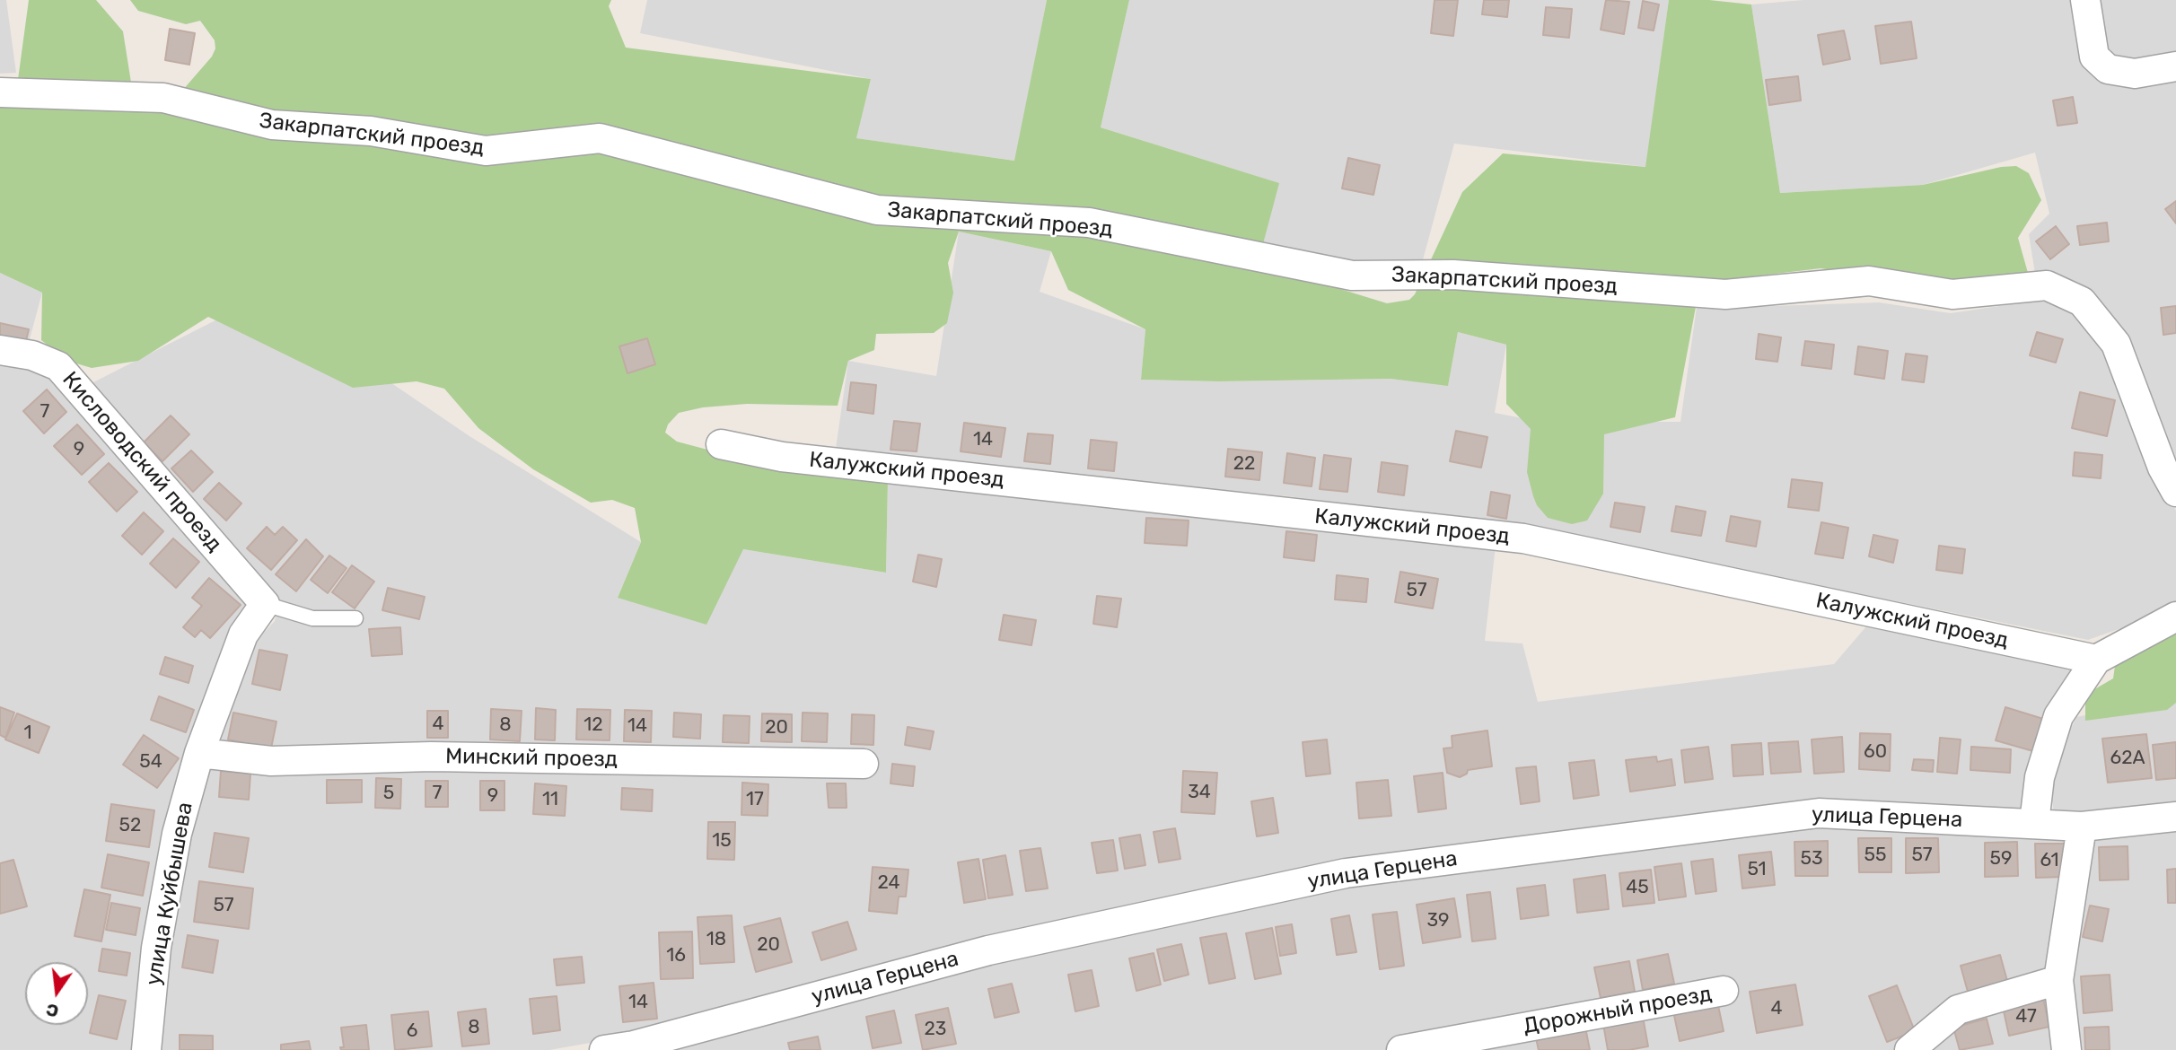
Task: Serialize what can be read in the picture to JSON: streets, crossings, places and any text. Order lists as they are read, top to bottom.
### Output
{
  "streets": {
    "street": [
      "Закарпатский проезд",
      "Кисловодский проезд",
      "Калужский проезд",
      "Минский проезд",
      "улица Герцена",
      "улица Куйбышева",
      "Дорожный проезд"
    ]
  },
  "crossings": [
    ["Кисловодский проезд", "улица Куйбышева"],
    ["Минский проезд", "улица Куйбышева"]
  ],
  "house_numbers": [
    "7",
    "14",
    "9",
    "22",
    "57",
    "4",
    "8",
    "12",
    "14",
    "20",
    "1",
    "60",
    "62А",
    "54",
    "34",
    "5",
    "7",
    "9",
    "11",
    "17",
    "52",
    "15",
    "55",
    "57",
    "53",
    "59",
    "61",
    "51",
    "24",
    "45",
    "57",
    "39",
    "18",
    "20",
    "16",
    "14",
    "4",
    "47",
    "8",
    "23",
    "6"
  ],
  "north": "bottom"
}
